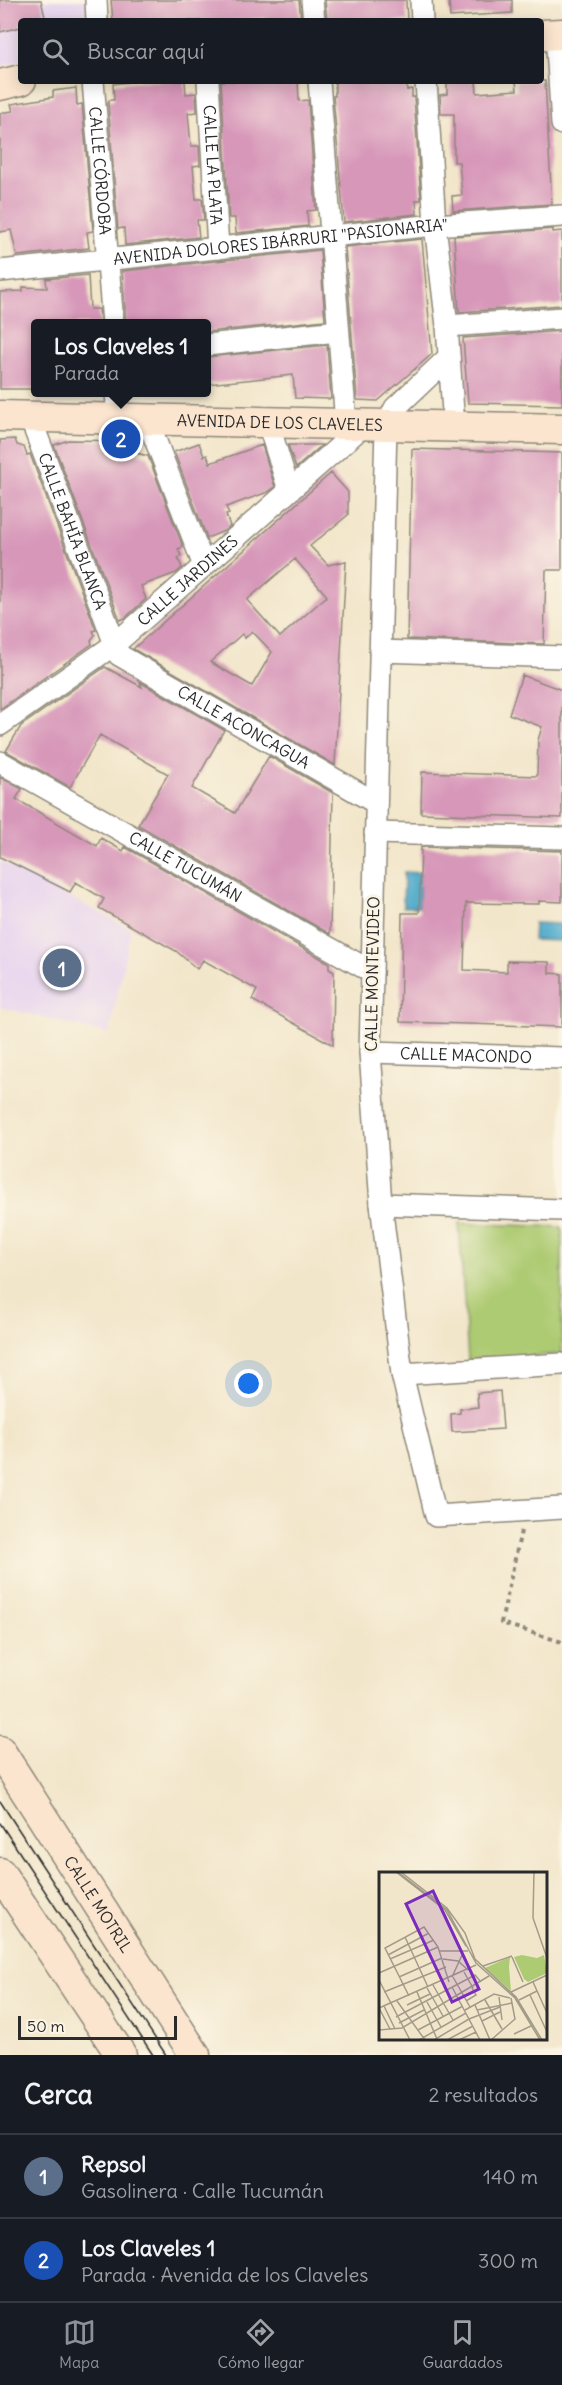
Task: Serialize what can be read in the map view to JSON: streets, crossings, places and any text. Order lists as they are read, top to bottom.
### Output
{
  "streets": {
    "street": [
      "CALLE LA PLATA",
      "CALLE CÓRDOBA",
      "AVENIDA DOLORES IBÁRRURI \"PASIONARIA\"",
      "AVENIDA DE LOS CLAVELES",
      "CALLE BAHÍA BLANCA",
      "CALLE JARDINES",
      "CALLE ACONCAGUA",
      "CALLE TUCUMÁN",
      "CALLE MONTEVIDEO",
      "CALLE MACONDO",
      "CALLE MOTRIL"
    ]
  },
  "crossings": [
    ["CALLE LA PLATA", "AVENIDA DOLORES IBÁRRURI \"PASIONARIA\""],
    ["CALLE CÓRDOBA", "AVENIDA DOLORES IBÁRRURI \"PASIONARIA\""],
    ["AVENIDA DOLORES IBÁRRURI \"PASIONARIA\"", "CALLE MONTEVIDEO"],
    ["AVENIDA DE LOS CLAVELES", "CALLE BAHÍA BLANCA"],
    ["AVENIDA DE LOS CLAVELES", "CALLE JARDINES"],
    ["AVENIDA DE LOS CLAVELES", "CALLE MONTEVIDEO"],
    ["CALLE BAHÍA BLANCA", "CALLE JARDINES"],
    ["CALLE BAHÍA BLANCA", "CALLE ACONCAGUA"],
    ["CALLE JARDINES", "CALLE ACONCAGUA"],
    ["CALLE JARDINES", "CALLE MONTEVIDEO"],
    ["CALLE ACONCAGUA", "CALLE MONTEVIDEO"],
    ["CALLE TUCUMÁN", "CALLE MONTEVIDEO"],
    ["CALLE MONTEVIDEO", "CALLE MACONDO"]
  ],
  "scale_bar": "50 m",
  "page": {
    "search": "Buscar aquí",
    "popup": ["Los Claveles 1", "Parada"],
    "pins": ["2", "1"],
    "scale": "50 m",
    "heading": ["Cerca", "2 resultados"],
    "list": [
      {
        "mark": "1",
        "name": "Repsol",
        "note": "Gasolinera · Calle Tucumán",
        "value": "140 m"
      },
      {
        "mark": "2",
        "name": "Los Claveles 1",
        "note": "Parada · Avenida de los Claveles",
        "value": "300 m"
      }
    ],
    "nav": ["Mapa", "Cómo llegar", "Guardados"]
  }
}
